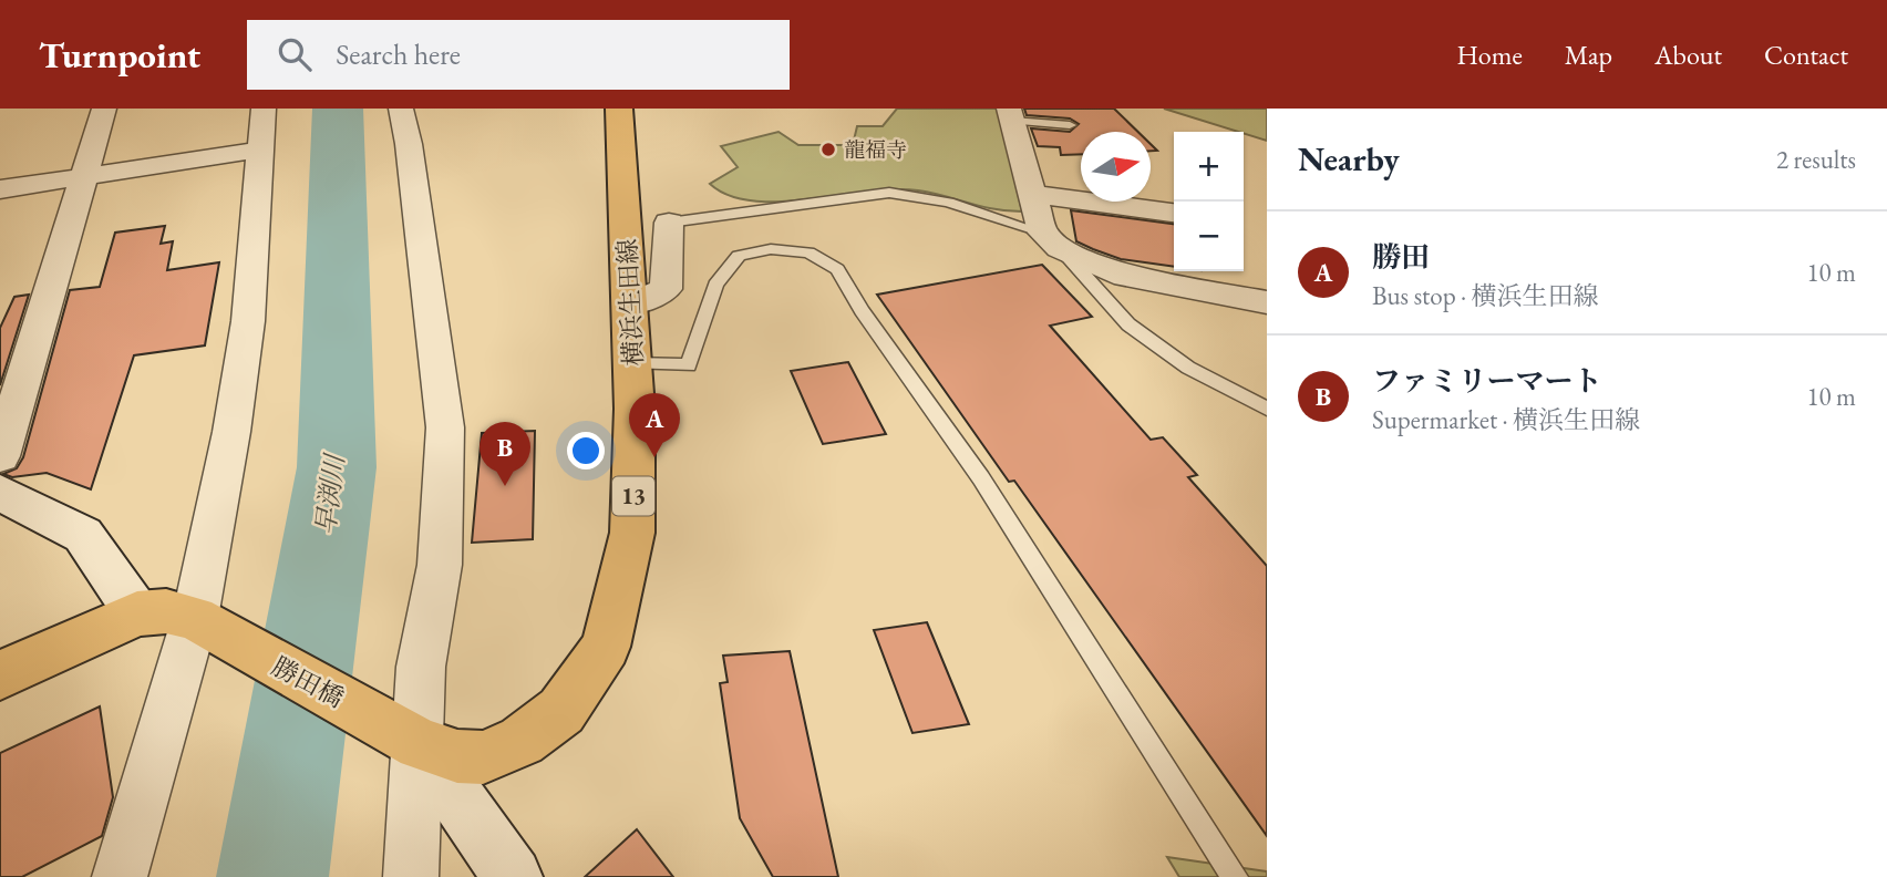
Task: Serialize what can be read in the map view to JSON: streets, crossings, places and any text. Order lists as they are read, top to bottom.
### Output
{
  "streets": {
    "main road": ["横浜生田線", "13", "勝田橋"]
  },
  "crossings": [
    ["横浜生田線", "勝田橋"],
    ["13", "勝田橋"]
  ],
  "water": ["早渕川"],
  "places": ["龍福寺"],
  "north": "right",
  "page": {
    "header": "Turnpoint",
    "search": "Search here",
    "nav": [
      "Home",
      "Map",
      "About",
      "Contact"
    ],
    "heading": ["Nearby", "2 results"],
    "map_buttons": ["+", "−"],
    "list": [
      {
        "mark": "A",
        "name": "勝田",
        "note": "Bus stop · 横浜生田線",
        "value": "10 m"
      },
      {
        "mark": "B",
        "name": "ファミリーマート",
        "note": "Supermarket · 横浜生田線",
        "value": "10 m"
      }
    ],
    "pins": ["A", "B"]
  }
}
